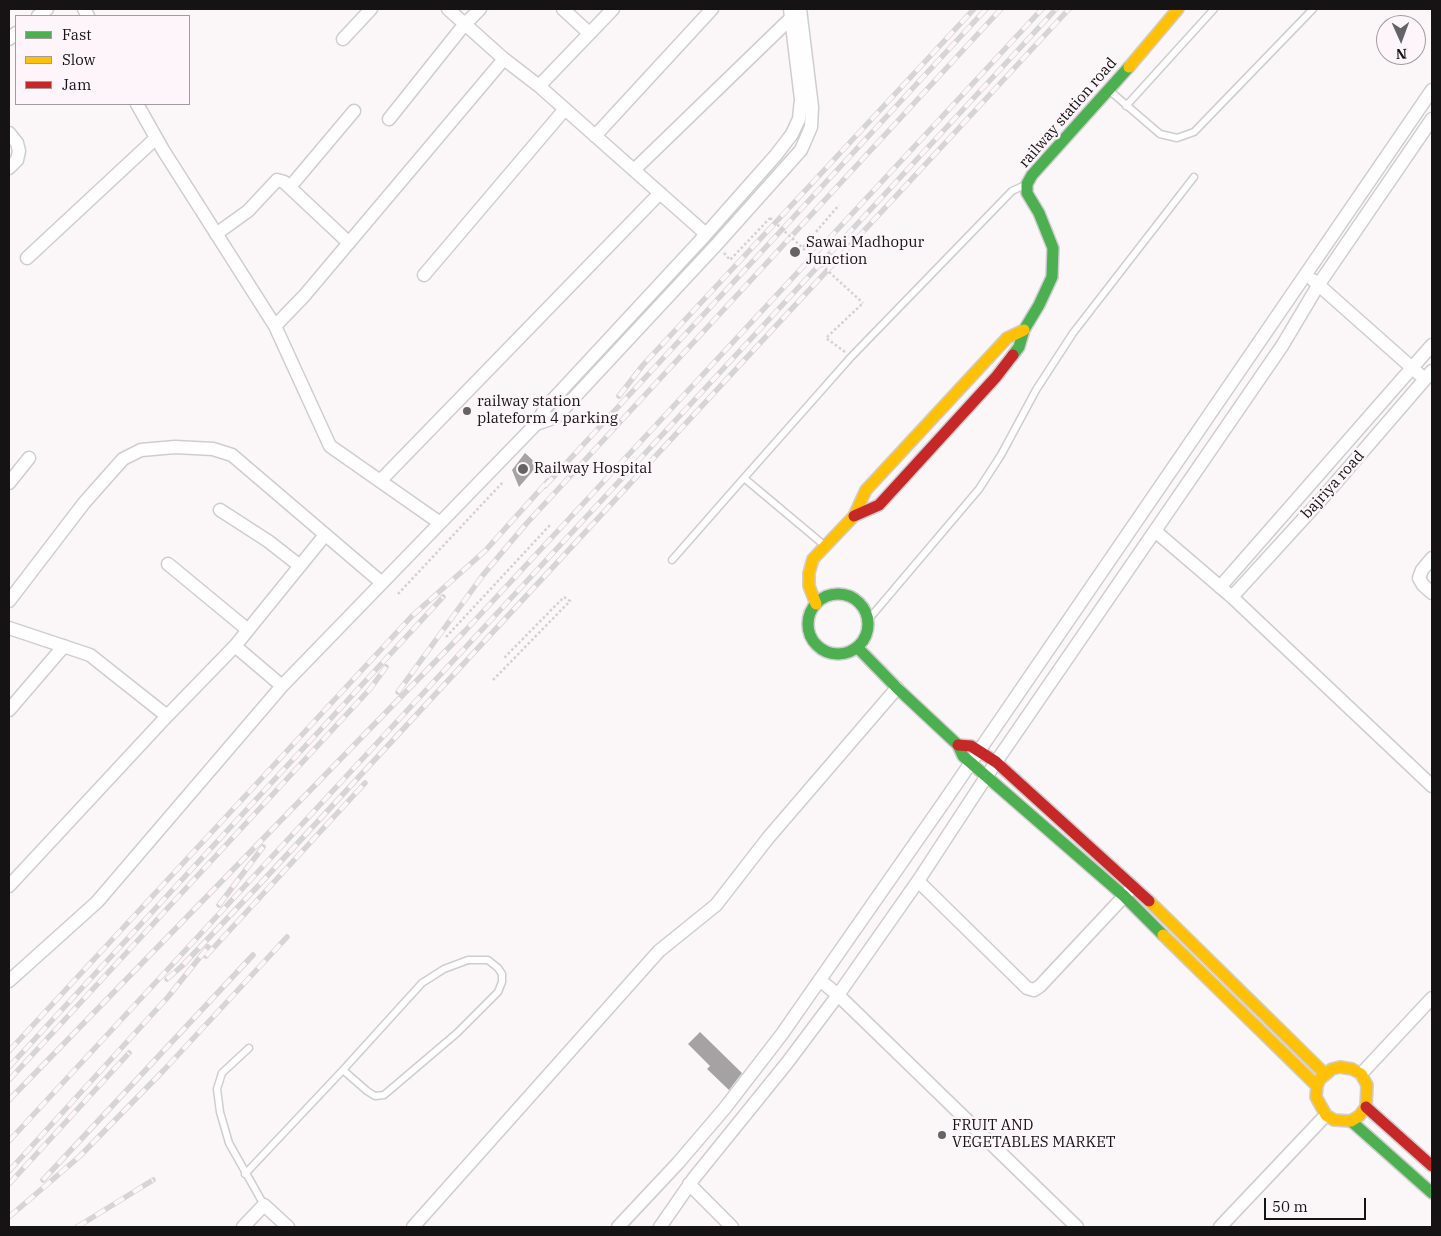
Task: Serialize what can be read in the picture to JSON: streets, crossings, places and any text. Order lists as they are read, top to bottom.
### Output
{
  "streets": {
    "street": ["railway station road", "bajriya road"]
  },
  "places": [
    "Sawai Madhopur Junction",
    "railway station plateform 4 parking",
    "Railway Hospital",
    "FRUIT AND VEGETABLES MARKET"
  ],
  "legend": ["Fast", "Slow", "Jam"],
  "scale_bar": "50 m",
  "north": "bottom"
}
